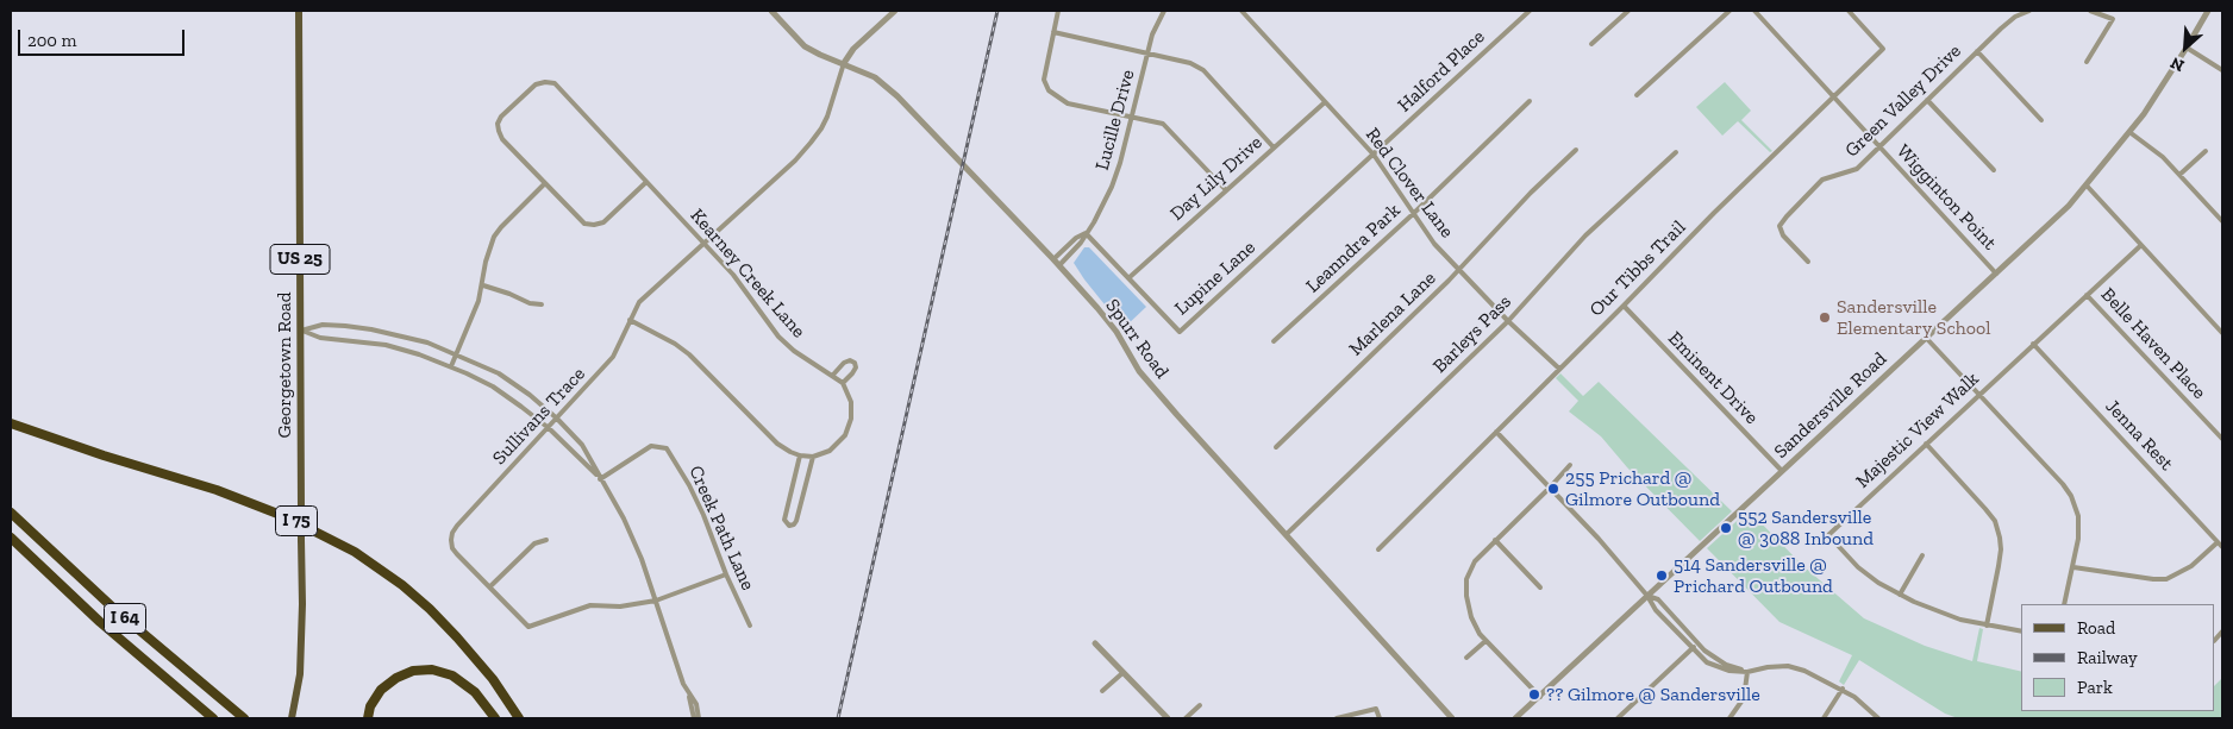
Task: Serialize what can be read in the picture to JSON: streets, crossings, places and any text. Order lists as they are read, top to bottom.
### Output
{
  "streets": {
    "highway": ["I 75", "I 64"],
    "main road": ["US 25", "Georgetown Road"],
    "street": [
      "Halford Place",
      "Green Valley Drive",
      "Lucille Drive",
      "Day Lily Drive",
      "Red Clover Lane",
      "Wigginton Point",
      "Leanndra Park",
      "Our Tibbs Trail",
      "Kearney Creek Lane",
      "Lupine Lane",
      "Marlena Lane",
      "Barleys Pass",
      "Spurr Road",
      "Belle Haven Place",
      "Eminent Drive",
      "Sandersville Road",
      "Sullivans Trace",
      "Majestic View Walk",
      "Jenna Rest",
      "Creek Path Lane"
    ]
  },
  "crossings": [
    ["Halford Place", "Red Clover Lane"],
    ["Halford Place", "Lupine Lane"],
    ["Green Valley Drive", "Wigginton Point"],
    ["Lucille Drive", "Lupine Lane"],
    ["Lucille Drive", "Spurr Road"],
    ["Day Lily Drive", "Red Clover Lane"],
    ["Day Lily Drive", "Lupine Lane"],
    ["Red Clover Lane", "Leanndra Park"],
    ["Red Clover Lane", "Our Tibbs Trail"],
    ["Red Clover Lane", "Lupine Lane"],
    ["Red Clover Lane", "Marlena Lane"],
    ["Red Clover Lane", "Barleys Pass"],
    ["Wigginton Point", "Our Tibbs Trail"],
    ["Wigginton Point", "Sandersville Road"],
    ["Our Tibbs Trail", "Eminent Drive"],
    ["Kearney Creek Lane", "Sullivans Trace"],
    ["Barleys Pass", "Spurr Road"],
    ["Spurr Road", "Sullivans Trace"],
    ["Belle Haven Place", "Majestic View Walk"],
    ["Eminent Drive", "Sandersville Road"],
    ["Sullivans Trace", "Creek Path Lane"],
    ["Majestic View Walk", "Jenna Rest"]
  ],
  "places": [
    "Sandersville Elementary School",
    "255 Prichard @ Gilmore Outbound",
    "552 Sandersville @ 3088 Inbound",
    "514 Sandersville @ Prichard Outbound",
    "?? Gilmore @ Sandersville"
  ],
  "legend": ["Road", "Railway", "Park"],
  "scale_bar": "200 m",
  "north": "bottom left"
}
